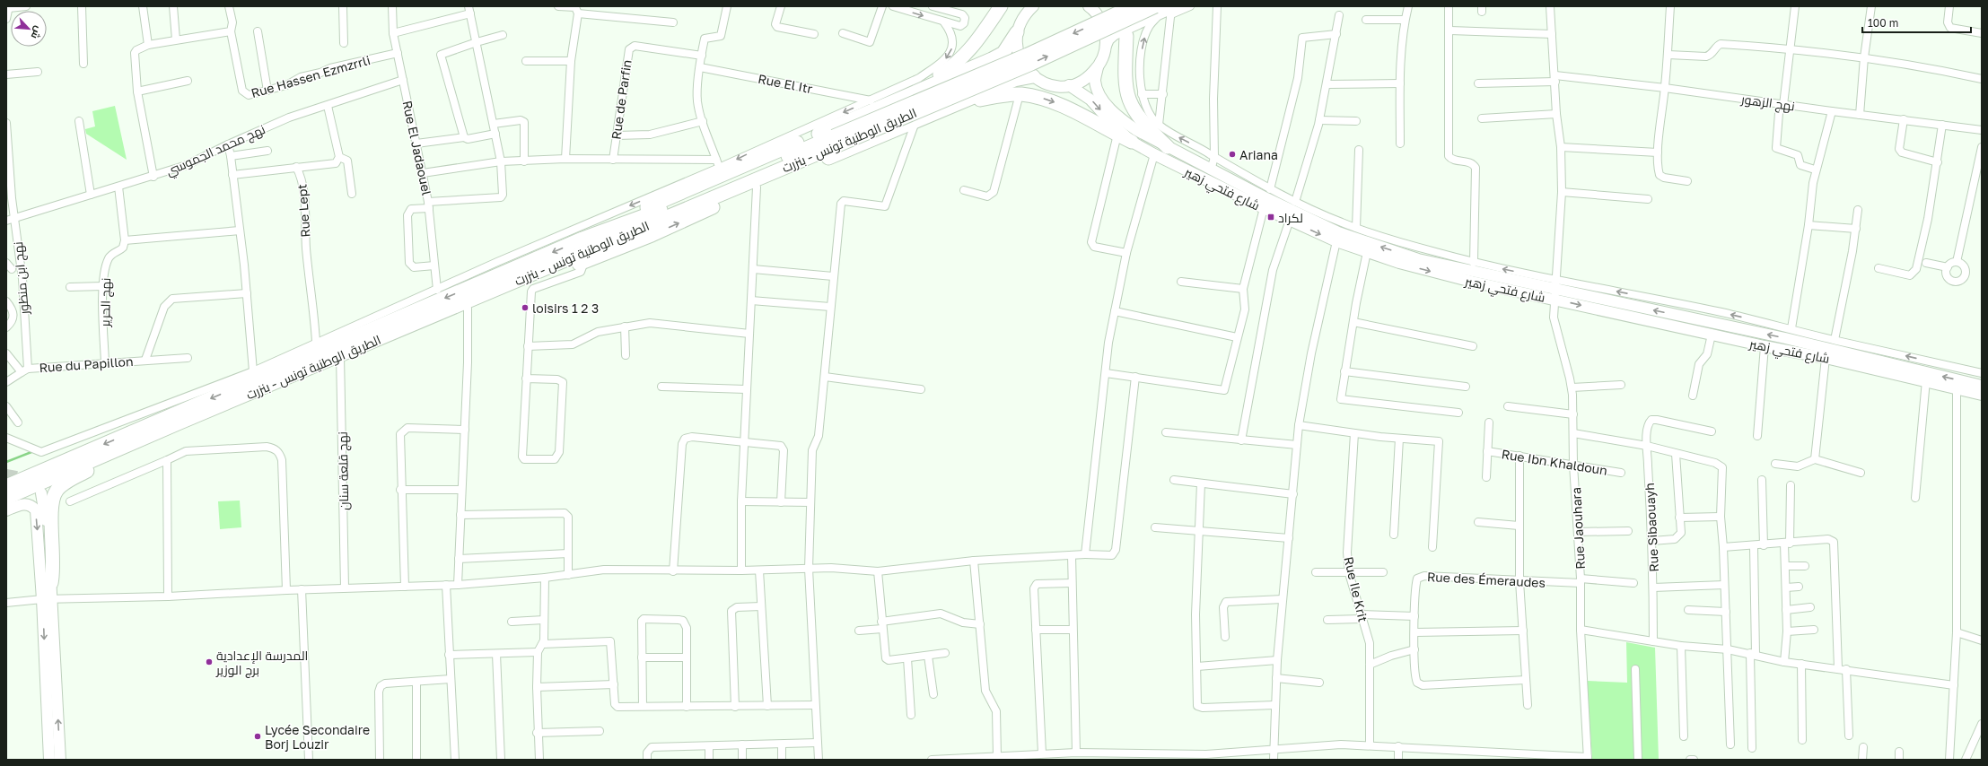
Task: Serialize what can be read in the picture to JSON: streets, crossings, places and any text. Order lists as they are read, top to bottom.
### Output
{
  "streets": {
    "highway": ["الطريق الوطنية تونس - بنزرت"],
    "street": [
      "Rue Hassen Ezmzrrli",
      "Rue El Itr",
      "Rue de Parfin",
      "نهج الزهور",
      "Rue El Jadaouel",
      "نهج محمد الجموسي",
      "شارع فتحي زهير",
      "Rue Lept",
      "نهج ابن منظور",
      "نهج الحرير",
      "Rue du Papillon",
      "Rue Ibn Khaldoun",
      "نهج قلعة سنان",
      "Rue Sibaouayh",
      "Rue Jaouhara",
      "Rue des Émeraudes",
      "Rue Ile Krit"
    ]
  },
  "crossings": [
    ["Rue Hassen Ezmzrrli", "Rue El Jadaouel"],
    ["نهج الزهور", "Rue Jaouhara"],
    ["الطريق الوطنية تونس - بنزرت", "نهج قلعة سنان"],
    ["Rue El Jadaouel", "نهج محمد الجموسي"],
    ["نهج محمد الجموسي", "نهج ابن منظور"],
    ["شارع فتحي زهير", "Rue Jaouhara"],
    ["نهج ابن منظور", "Rue du Papillon"],
    ["نهج الحرير", "Rue du Papillon"],
    ["Rue Ibn Khaldoun", "Rue Jaouhara"],
    ["Rue Jaouhara", "Rue des Émeraudes"]
  ],
  "places": {
    "other": [
      "Ariana",
      "loisirs 1 2 3",
      "المدرسة الإعدادية برج الوزير",
      "Lycée Secondaire Borj Louzir"
    ],
    "transit": ["لكراد"]
  },
  "scale_bar": "100 m",
  "north": "bottom right"
}
